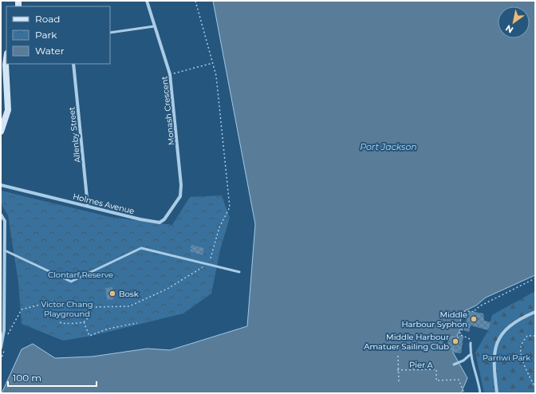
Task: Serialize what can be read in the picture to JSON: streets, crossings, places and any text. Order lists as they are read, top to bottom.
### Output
{
  "streets": {
    "street": ["Monash Crescent", "Allenby Street", "Holmes Avenue"],
    "path": ["Pier A"]
  },
  "crossings": [
    ["Monash Crescent", "Holmes Avenue"],
    ["Allenby Street", "Holmes Avenue"]
  ],
  "water": ["Port Jackson"],
  "parks": ["Clontarf Reserve", "Victor Chang Playground", "Parriwi Park"],
  "places": ["Bosk", "Middle Harbour Syphon", "Middle Harbour Amatuer Sailing Club"],
  "legend": ["Road", "Park", "Water"],
  "scale_bar": "100 m",
  "north": "bottom left"
}
